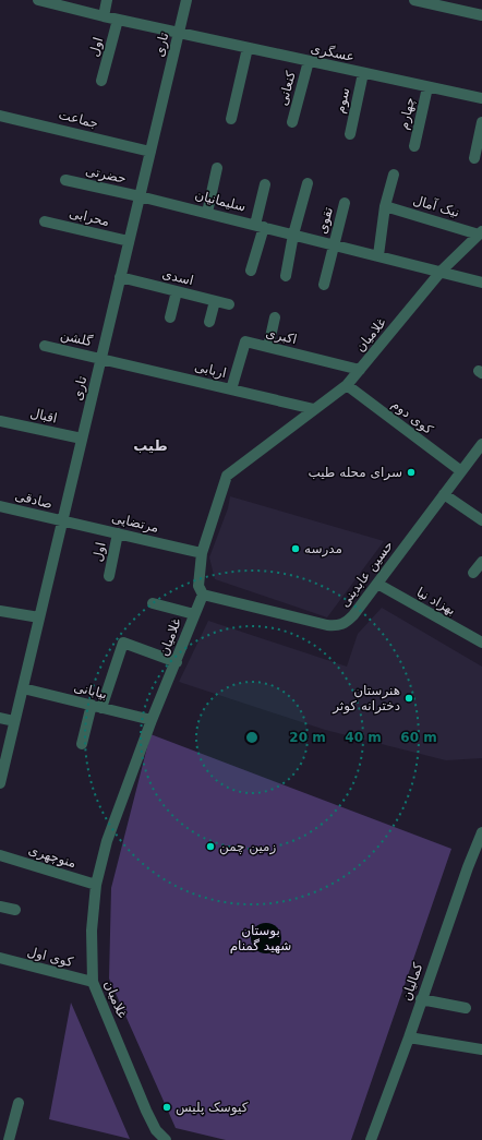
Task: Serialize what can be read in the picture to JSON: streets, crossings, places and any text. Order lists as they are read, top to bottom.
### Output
{
  "streets": {
    "street": [
      "تاری",
      "اول",
      "عسگری",
      "کنعانی",
      "سوم",
      "چهارم",
      "جماعت",
      "حضرتی",
      "سلیمانیان",
      "نیک آمال",
      "محرابی",
      "تقوی",
      "اسدی",
      "غلامیان",
      "اکبری",
      "گلشن",
      "اربابی",
      "اقبال",
      "کوی دوم",
      "صادقی",
      "مرتضایی",
      "حسین عابدینی",
      "بهزاد نیا",
      "بیابانی",
      "منوچهری",
      "کوی اول",
      "کمالیان"
    ]
  },
  "crossings": [
    ["تاری", "عسگری"],
    ["تاری", "جماعت"],
    ["تاری", "حضرتی"],
    ["تاری", "سلیمانیان"],
    ["تاری", "محرابی"],
    ["تاری", "اسدی"],
    ["تاری", "گلشن"],
    ["تاری", "اربابی"],
    ["تاری", "اقبال"],
    ["تاری", "صادقی"],
    ["تاری", "مرتضایی"],
    ["تاری", "بیابانی"],
    ["اول", "عسگری"],
    ["اول", "مرتضایی"],
    ["عسگری", "کنعانی"],
    ["عسگری", "سوم"],
    ["عسگری", "چهارم"],
    ["حضرتی", "سلیمانیان"],
    ["سلیمانیان", "تقوی"],
    ["سلیمانیان", "غلامیان"],
    ["نیک آمال", "غلامیان"],
    ["غلامیان", "اکبری"],
    ["غلامیان", "اربابی"],
    ["غلامیان", "کوی دوم"],
    ["غلامیان", "مرتضایی"],
    ["غلامیان", "حسین عابدینی"],
    ["غلامیان", "بیابانی"],
    ["غلامیان", "منوچهری"],
    ["غلامیان", "کوی اول"],
    ["اکبری", "اربابی"],
    ["گلشن", "اربابی"],
    ["کوی دوم", "حسین عابدینی"],
    ["صادقی", "مرتضایی"],
    ["حسین عابدینی", "بهزاد نیا"]
  ],
  "districts": ["طیب"],
  "parks": ["بوستان شهید گمنام"],
  "places": [
    "سرای محله طیب",
    "مدرسه",
    "هنرستان دخترانه کوثر",
    "زمین چمن",
    "کیوسک پلیس"
  ],
  "rings": ["20 m", "40 m", "60 m"]
}
